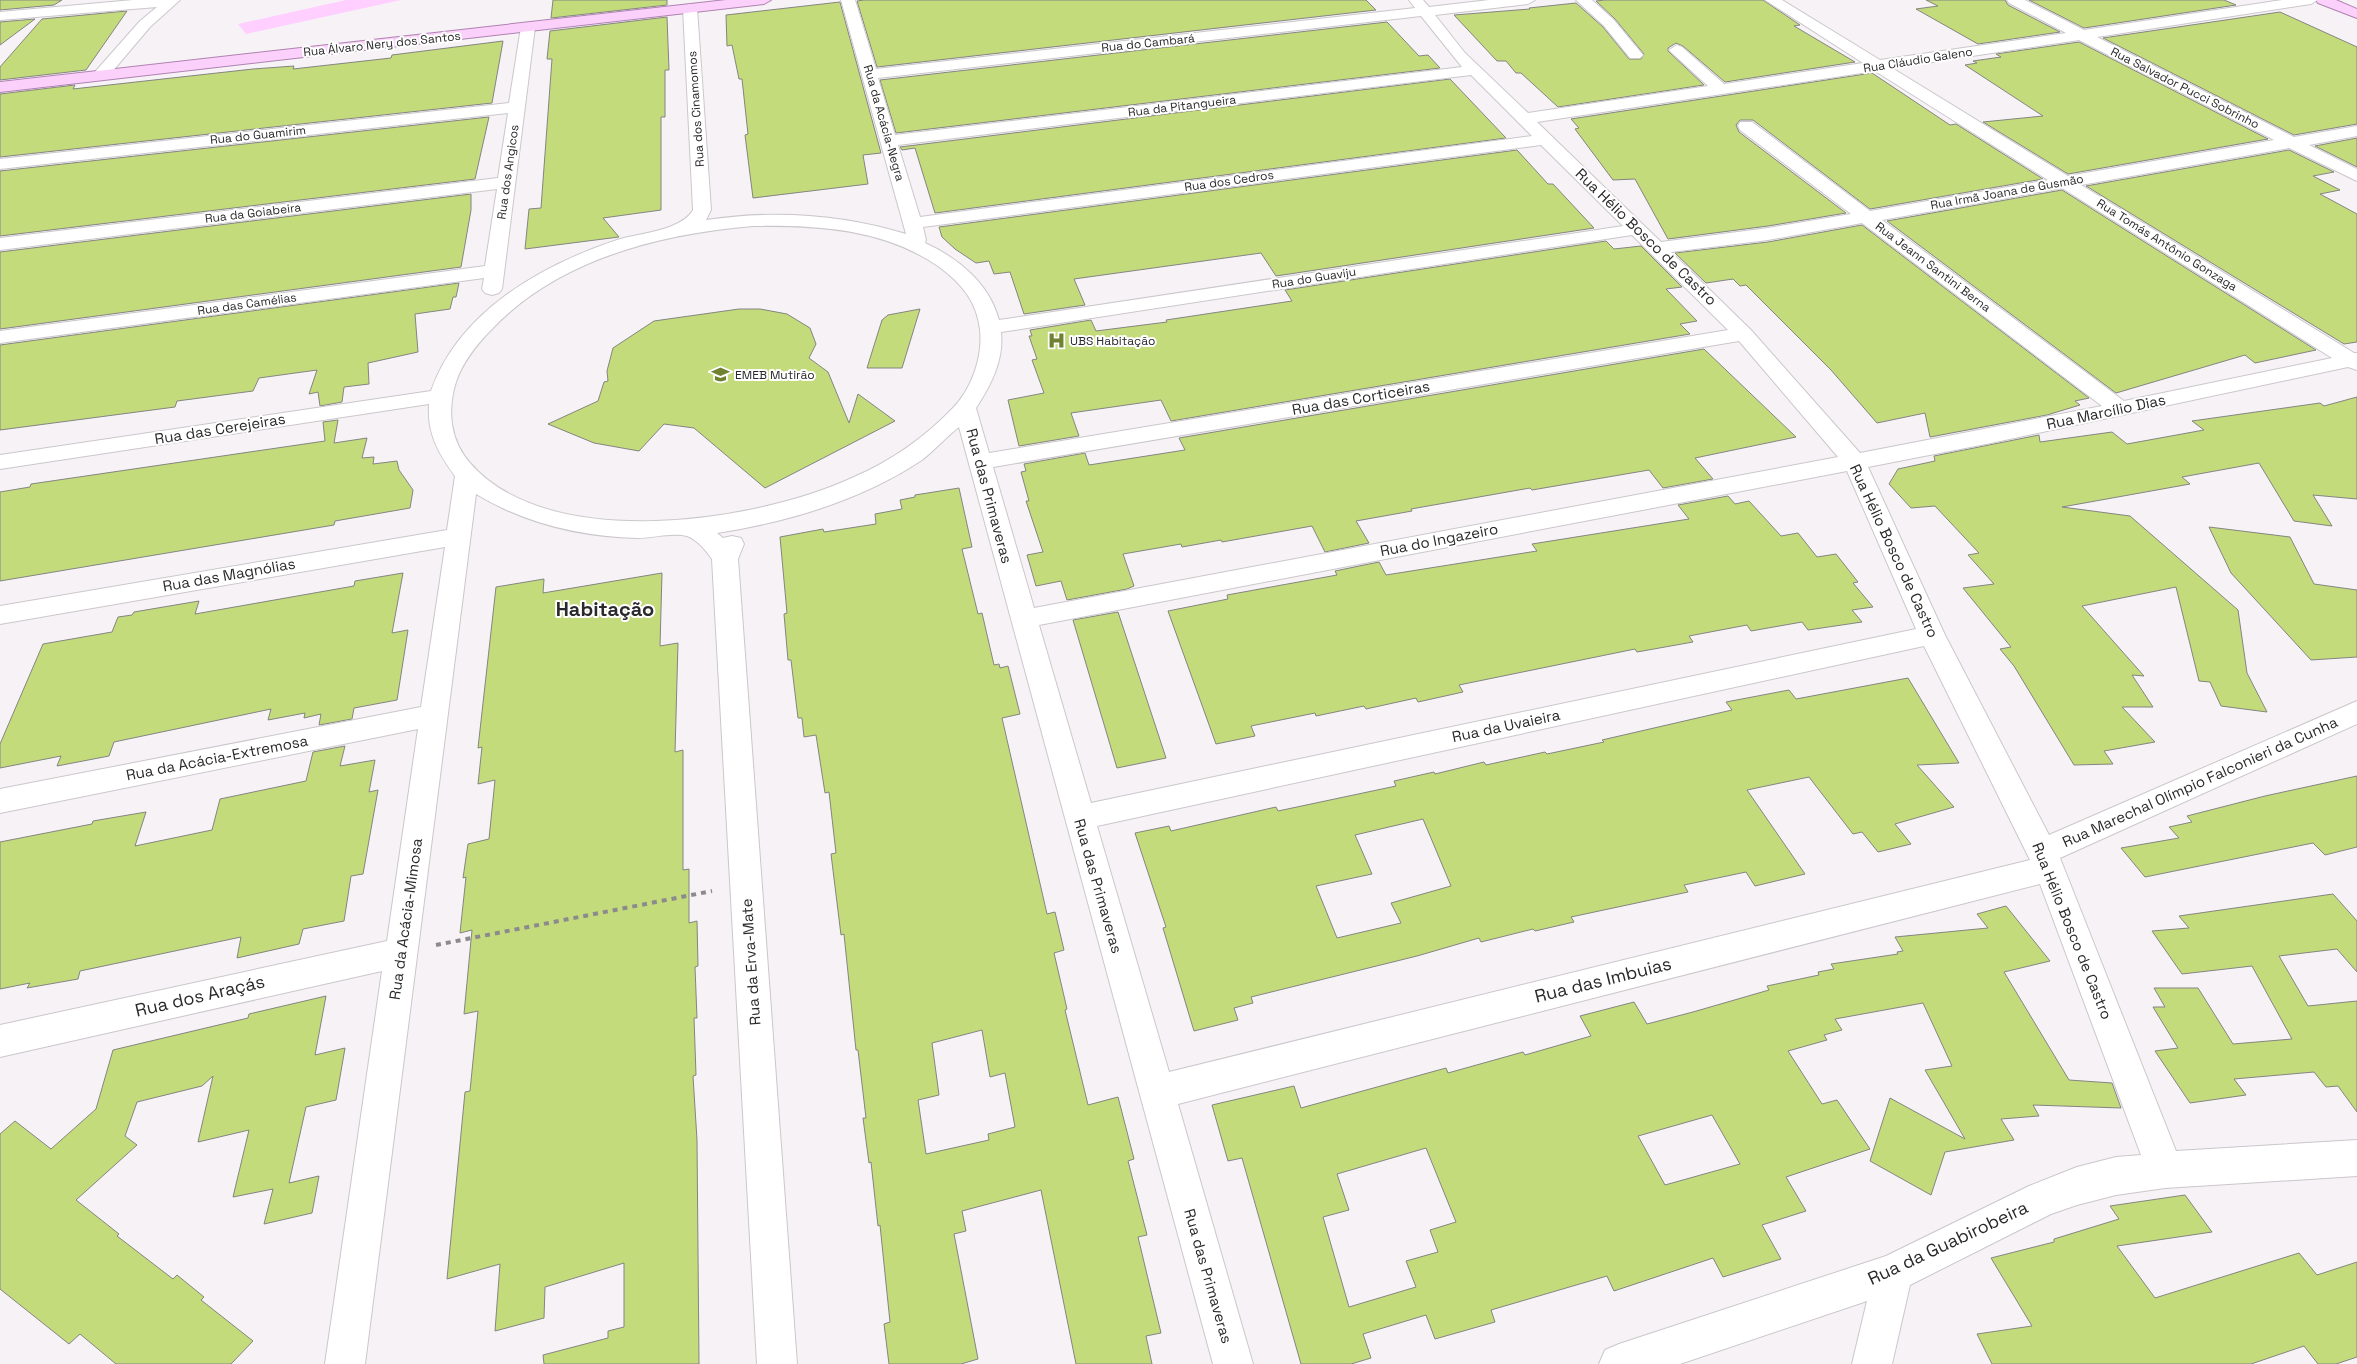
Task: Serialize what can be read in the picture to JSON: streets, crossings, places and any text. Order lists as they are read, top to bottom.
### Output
{
  "streets": {
    "main road": ["Rua Álvaro Nery dos Santos"],
    "street": [
      "Rua do Cambará",
      "Rua Cláudio Galeno",
      "Rua Salvador Pucci Sobrinho",
      "Rua da Pitangueira",
      "Rua dos Cinamomos",
      "Rua da Acácia-Negra",
      "Rua do Guamirim",
      "Rua dos Angicos",
      "Rua dos Cedros",
      "Rua Irmã Joana de Gusmão",
      "Rua da Goiabeira",
      "Rua Hélio Bosco de Castro",
      "Rua Tomás Antônio Gonzaga",
      "Rua Jeann Santini Berna",
      "Rua do Guaviju",
      "Rua das Camélias",
      "Rua das Corticeiras",
      "Rua Marcílio Dias",
      "Rua das Cerejeiras",
      "Rua das Primaveras",
      "Rua do Ingazeiro",
      "Rua das Magnólias",
      "Rua da Uvaieira",
      "Rua da Acácia-Extremosa",
      "Rua Marechal Olímpio Falconieri da Cunha",
      "Rua da Acácia-Mimosa",
      "Rua da Erva-Mate",
      "Rua das Imbuias",
      "Rua dos Araçás",
      "Rua da Guabirobeira"
    ]
  },
  "crossings": [
    ["Rua do Cambará", "Rua da Acácia-Negra"],
    ["Rua do Cambará", "Rua Hélio Bosco de Castro"],
    ["Rua Álvaro Nery dos Santos", "Rua dos Cinamomos"],
    ["Rua Álvaro Nery dos Santos", "Rua dos Angicos"],
    ["Rua Cláudio Galeno", "Rua Salvador Pucci Sobrinho"],
    ["Rua Cláudio Galeno", "Rua Hélio Bosco de Castro"],
    ["Rua Cláudio Galeno", "Rua Tomás Antônio Gonzaga"],
    ["Rua Salvador Pucci Sobrinho", "Rua Irmã Joana de Gusmão"],
    ["Rua da Pitangueira", "Rua da Acácia-Negra"],
    ["Rua da Pitangueira", "Rua Hélio Bosco de Castro"],
    ["Rua da Acácia-Negra", "Rua dos Cedros"],
    ["Rua do Guamirim", "Rua dos Angicos"],
    ["Rua dos Angicos", "Rua da Goiabeira"],
    ["Rua dos Angicos", "Rua das Camélias"],
    ["Rua dos Cedros", "Rua Hélio Bosco de Castro"],
    ["Rua Irmã Joana de Gusmão", "Rua Hélio Bosco de Castro"],
    ["Rua Irmã Joana de Gusmão", "Rua Tomás Antônio Gonzaga"],
    ["Rua Irmã Joana de Gusmão", "Rua Jeann Santini Berna"],
    ["Rua Hélio Bosco de Castro", "Rua do Guaviju"],
    ["Rua Hélio Bosco de Castro", "Rua das Corticeiras"],
    ["Rua Hélio Bosco de Castro", "Rua Marcílio Dias"],
    ["Rua Hélio Bosco de Castro", "Rua do Ingazeiro"],
    ["Rua Hélio Bosco de Castro", "Rua da Uvaieira"],
    ["Rua Hélio Bosco de Castro", "Rua Marechal Olímpio Falconieri da Cunha"],
    ["Rua Hélio Bosco de Castro", "Rua das Imbuias"],
    ["Rua Hélio Bosco de Castro", "Rua da Guabirobeira"],
    ["Rua Tomás Antônio Gonzaga", "Rua Marcílio Dias"],
    ["Rua Jeann Santini Berna", "Rua Marcílio Dias"],
    ["Rua das Corticeiras", "Rua das Primaveras"],
    ["Rua Marcílio Dias", "Rua do Ingazeiro"],
    ["Rua das Primaveras", "Rua do Ingazeiro"],
    ["Rua das Primaveras", "Rua da Uvaieira"],
    ["Rua das Primaveras", "Rua das Imbuias"],
    ["Rua das Magnólias", "Rua da Acácia-Mimosa"],
    ["Rua da Acácia-Extremosa", "Rua da Acácia-Mimosa"],
    ["Rua Marechal Olímpio Falconieri da Cunha", "Rua das Imbuias"],
    ["Rua da Acácia-Mimosa", "Rua dos Araçás"]
  ],
  "districts": ["Habitação"],
  "places": {
    "hospital": ["UBS Habitação"],
    "school or university": ["EMEB Mutirão"]
  }
}
